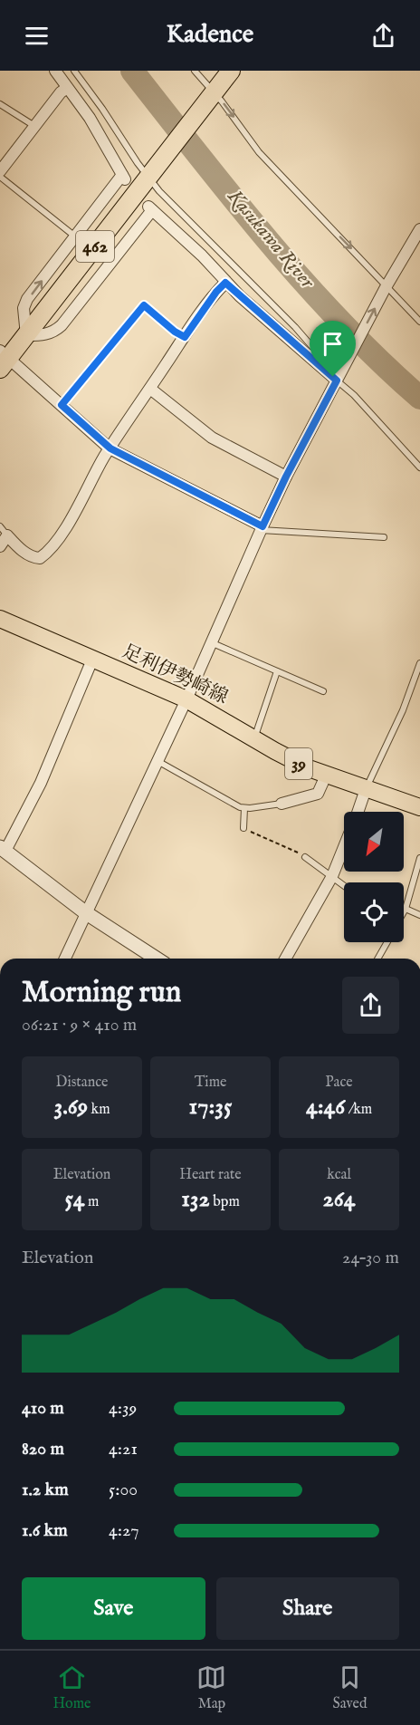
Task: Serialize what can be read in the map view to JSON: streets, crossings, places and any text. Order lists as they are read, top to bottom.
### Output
{
  "streets": {
    "highway": ["462"],
    "main road": ["足利伊勢崎線", "39"]
  },
  "water": ["Kasukawa River"],
  "north": "bottom left",
  "page": {
    "header": "Kadence",
    "heading": ["Morning run", "06:21 · 9 × 410 m"],
    "stats": [
      ["Distance", "3.69 km"],
      ["Time", "17:35"],
      ["Pace", "4:46 /km"],
      ["Elevation", "54 m"],
      ["Heart rate", "132 bpm"],
      ["kcal", "264"]
    ],
    "chart": ["Elevation", "24–30 m"],
    "list": [
      {
        "name": "410 m",
        "note": "4:39"
      },
      {
        "name": "820 m",
        "note": "4:21"
      },
      {
        "name": "1.2 km",
        "note": "5:00"
      },
      {
        "name": "1.6 km",
        "note": "4:27"
      }
    ],
    "buttons": ["Save", "Share"],
    "tabs": ["Home", "Map", "Saved"]
  }
}
